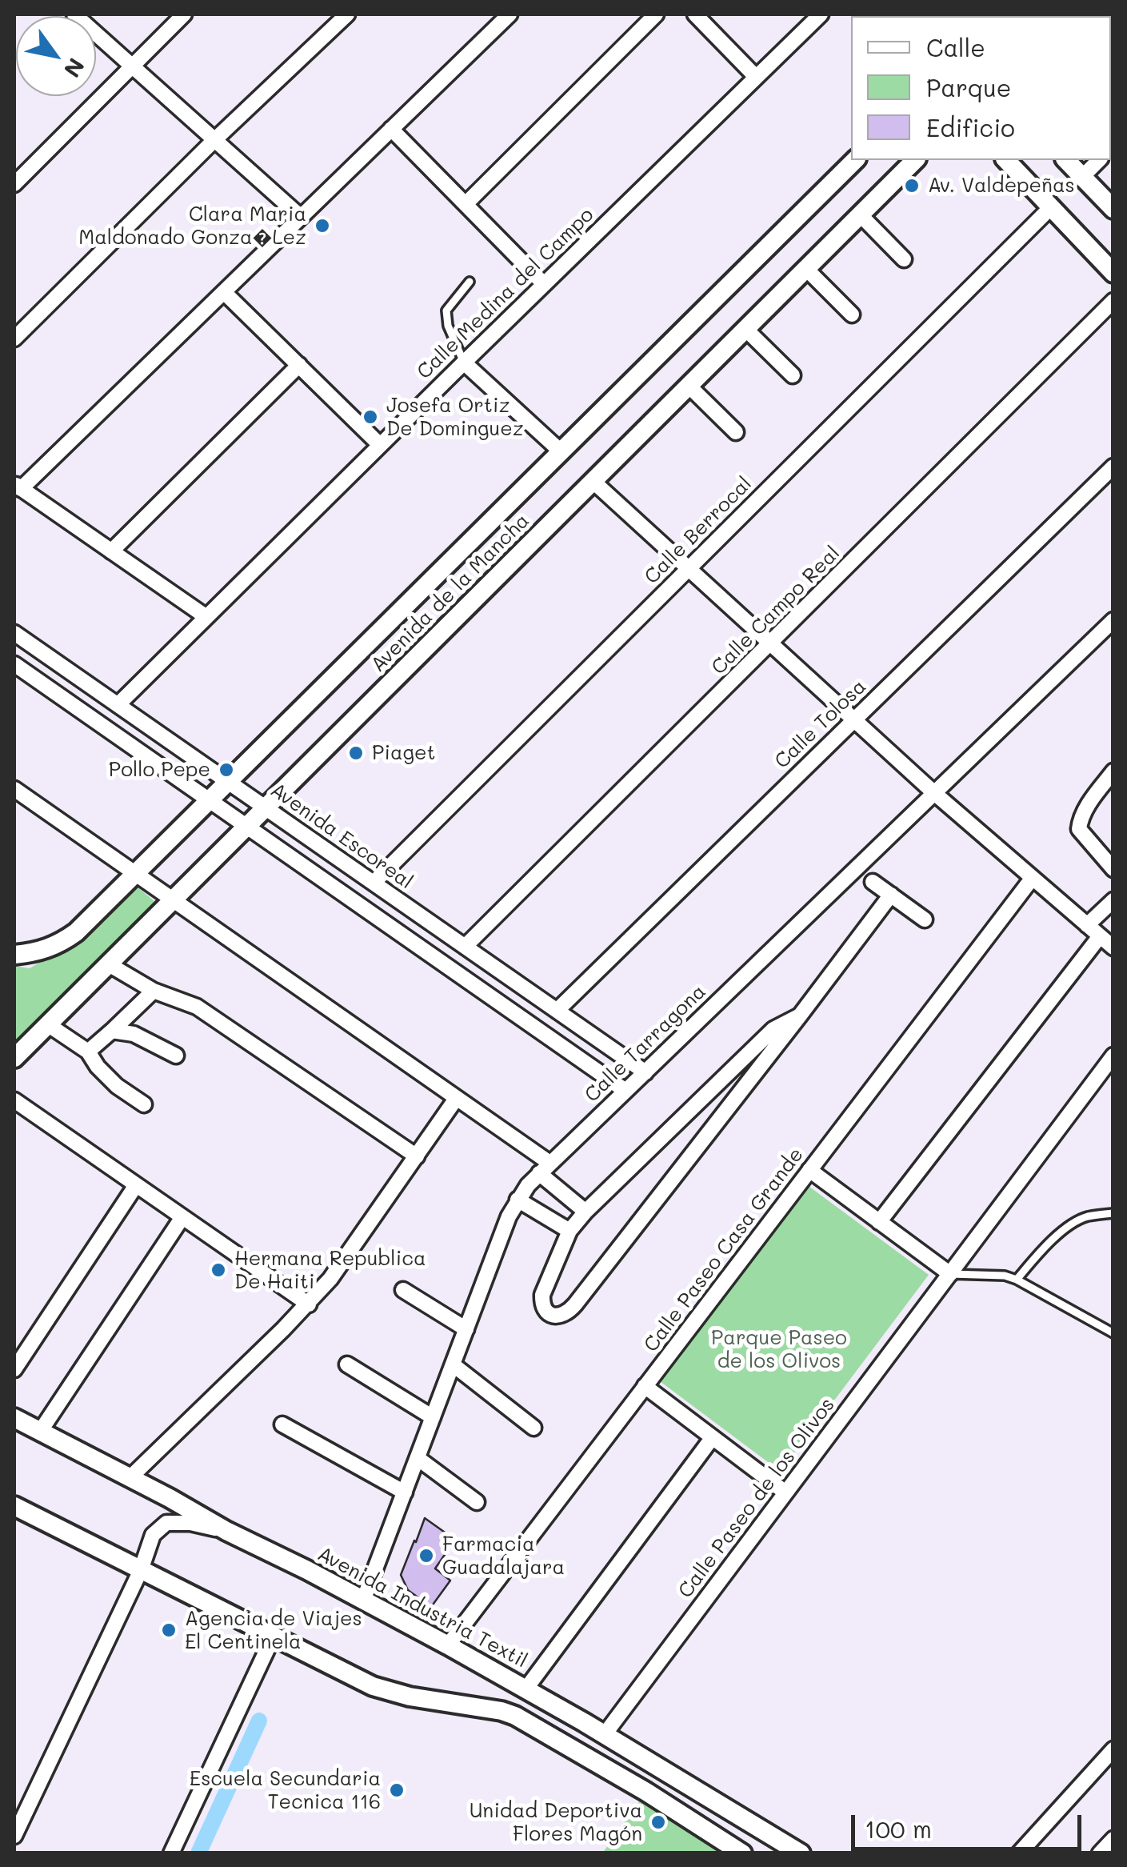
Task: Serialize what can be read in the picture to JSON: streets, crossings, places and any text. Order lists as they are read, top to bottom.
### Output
{
  "streets": {
    "street": [
      "Calle Medina del Campo",
      "Calle Berrocal",
      "Avenida de la Mancha",
      "Calle Campo Real",
      "Calle Tolosa",
      "Avenida Escoreal",
      "Calle Tarragona",
      "Calle Paseo Casa Grande",
      "Calle Paseo de los Olivos",
      "Avenida Industria Textil"
    ]
  },
  "crossings": [
    ["Calle Medina del Campo", "Avenida Escoreal"],
    ["Calle Berrocal", "Avenida Escoreal"],
    ["Avenida de la Mancha", "Avenida Escoreal"],
    ["Calle Campo Real", "Avenida Escoreal"],
    ["Calle Tolosa", "Avenida Escoreal"],
    ["Avenida Escoreal", "Calle Tarragona"],
    ["Calle Tarragona", "Avenida Industria Textil"],
    ["Calle Paseo Casa Grande", "Avenida Industria Textil"],
    ["Calle Paseo de los Olivos", "Avenida Industria Textil"]
  ],
  "parks": ["Parque Paseo de los Olivos"],
  "places": [
    "Av. Valdepeñas",
    "Clara Maria Maldonado Gonza�Lez",
    "Josefa Ortiz De Dominguez",
    "Piaget",
    "Pollo Pepe",
    "Hermana Republica De Haiti",
    "Farmacia Guadalajara",
    "Agencia de Viajes El Centinela",
    "Escuela Secundaria Tecnica 116",
    "Unidad Deportiva Flores Magón"
  ],
  "legend": ["Calle", "Parque", "Edificio"],
  "scale_bar": "100 m",
  "north": "bottom right"
}
